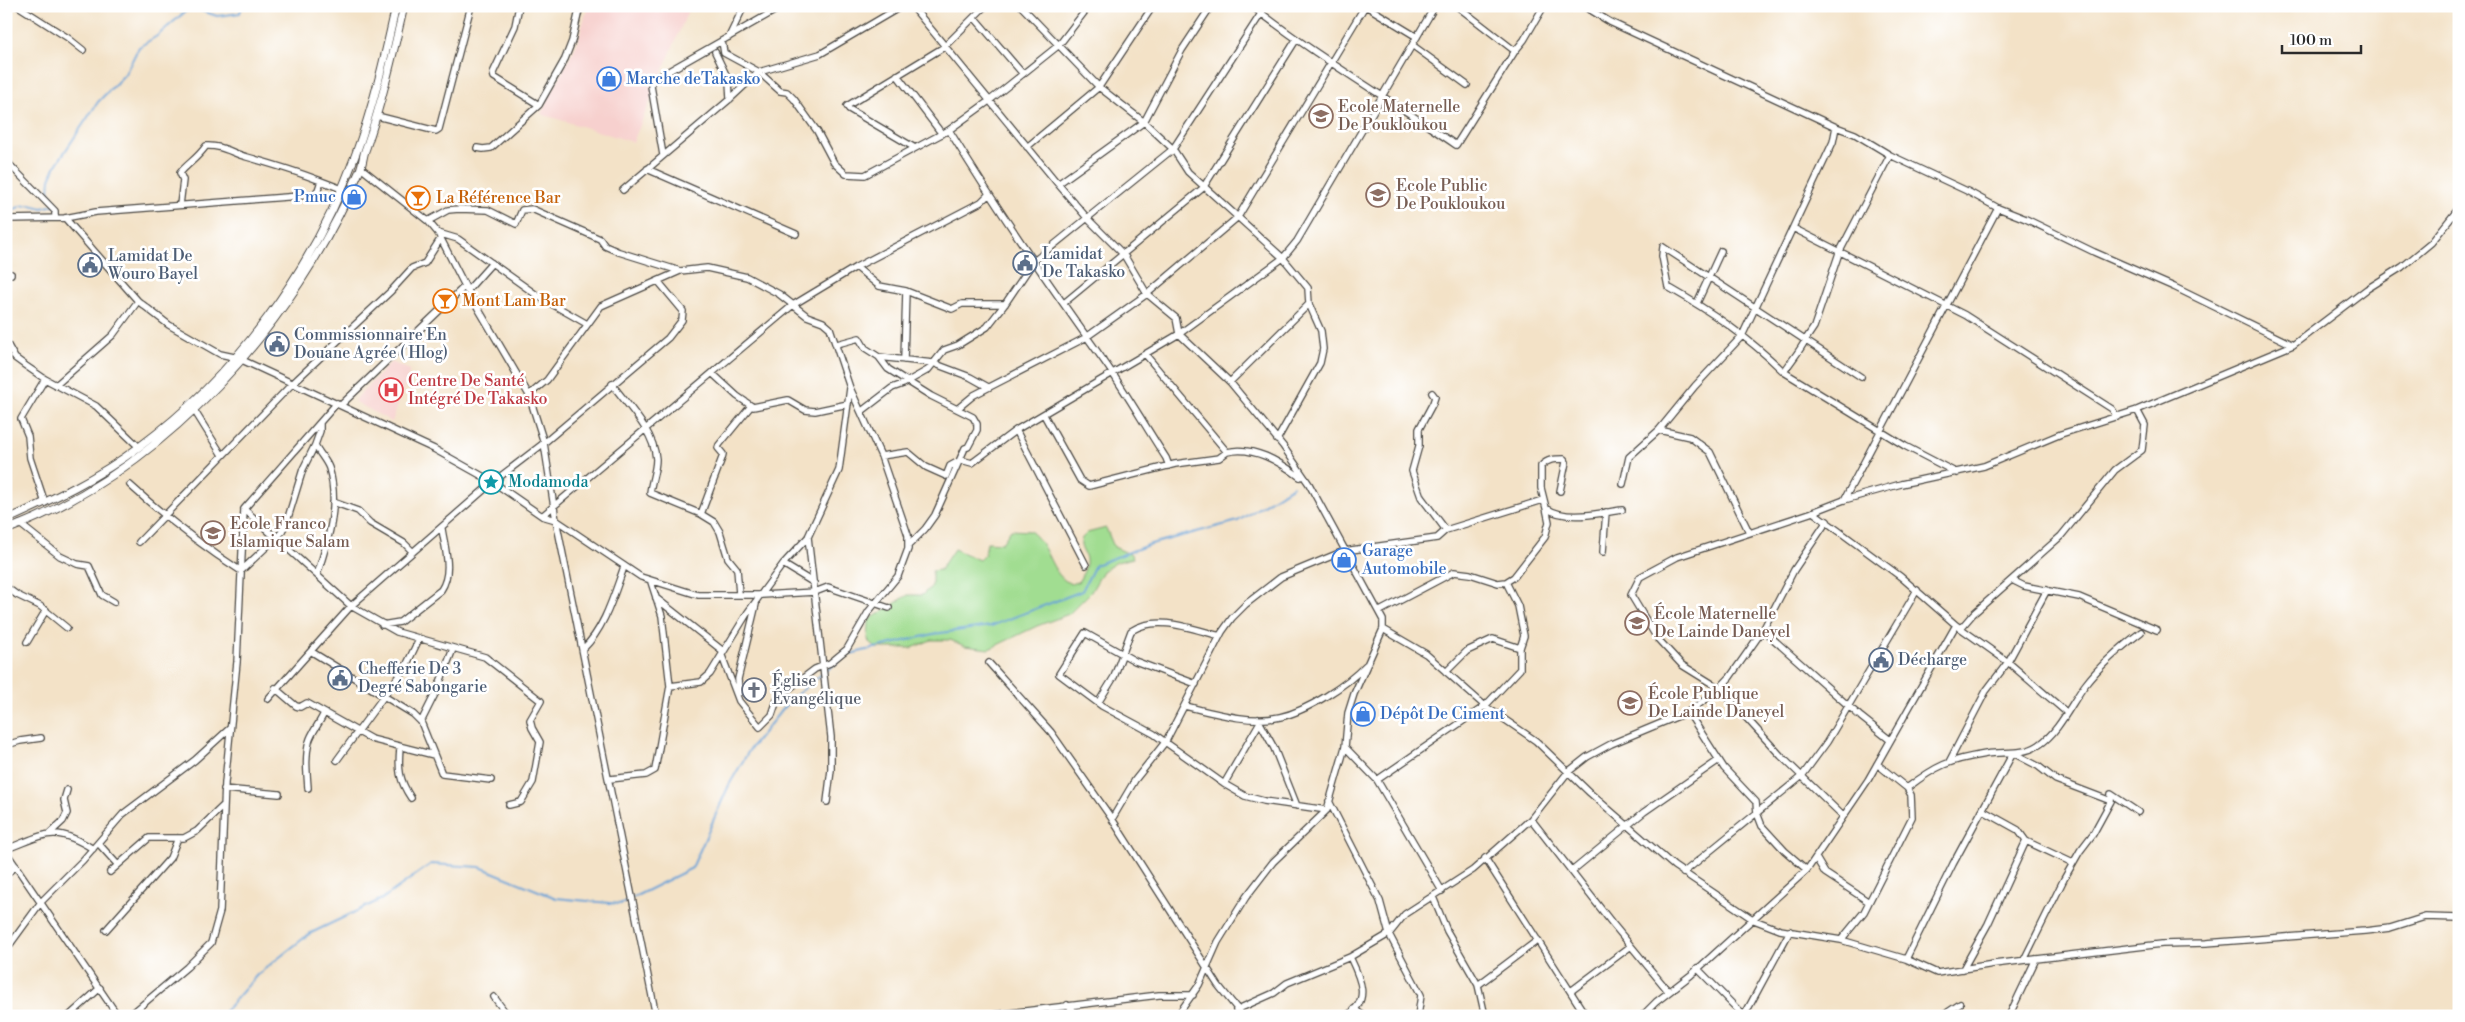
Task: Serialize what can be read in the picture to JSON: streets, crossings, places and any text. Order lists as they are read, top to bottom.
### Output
{
  "places": {
    "shop": [
      "Marche deTakasko",
      "Pmuc",
      "Garage Automobile",
      "Dépôt De Ciment"
    ],
    "school or university": [
      "Ecole Maternelle De Poukloukou",
      "Ecole Public De Poukloukou",
      "Ecole Franco Islamique Salam",
      "École Maternelle De Lainde Daneyel",
      "École Publique De Lainde Daneyel"
    ],
    "bar": ["La Référence Bar", "Mont Lam Bar"],
    "public building": [
      "Lamidat De Takasko",
      "Lamidat De Wouro Bayel",
      "Commissionnaire En Douane Agrée ( Hlog)",
      "Décharge",
      "Chefferie De 3 Degré Sabongarie"
    ],
    "hospital": ["Centre De Santé Intégré De Takasko"],
    "place": ["Modamoda"],
    "church": ["Église Évangélique"]
  },
  "scale_bar": "100 m"
}
